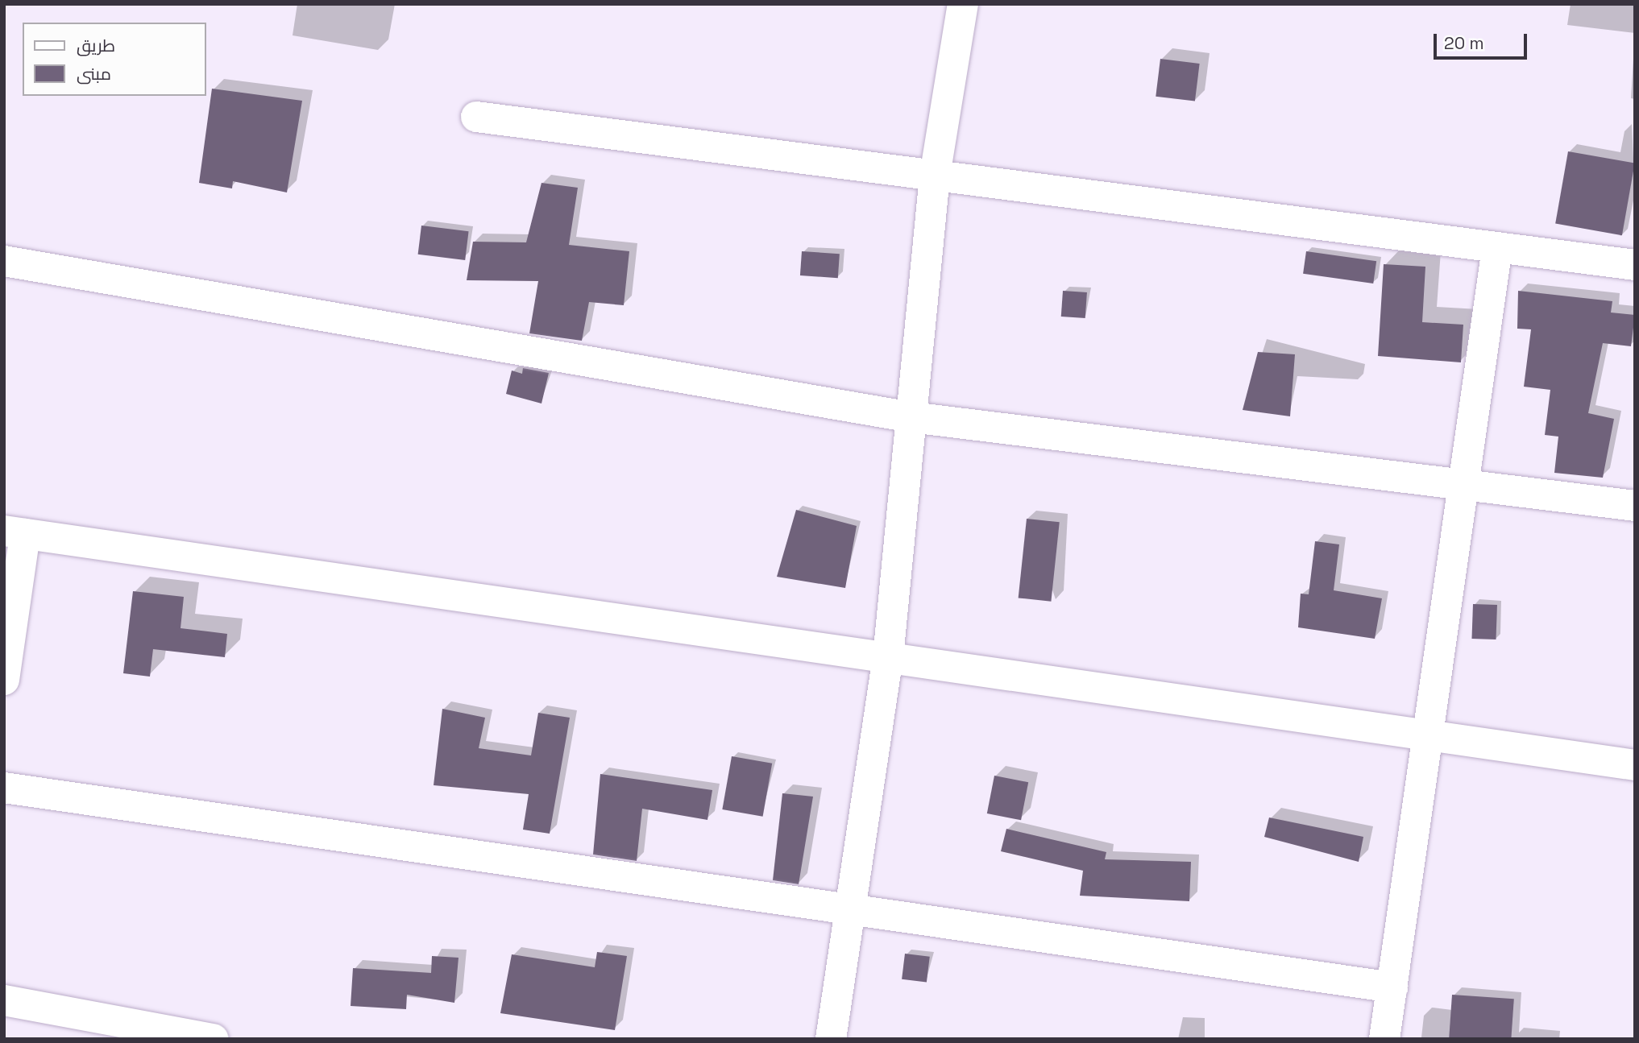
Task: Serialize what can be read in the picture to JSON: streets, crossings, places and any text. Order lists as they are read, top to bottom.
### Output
{
  "legend": ["طريق", "مبنى"],
  "scale_bar": "20 m"
}
